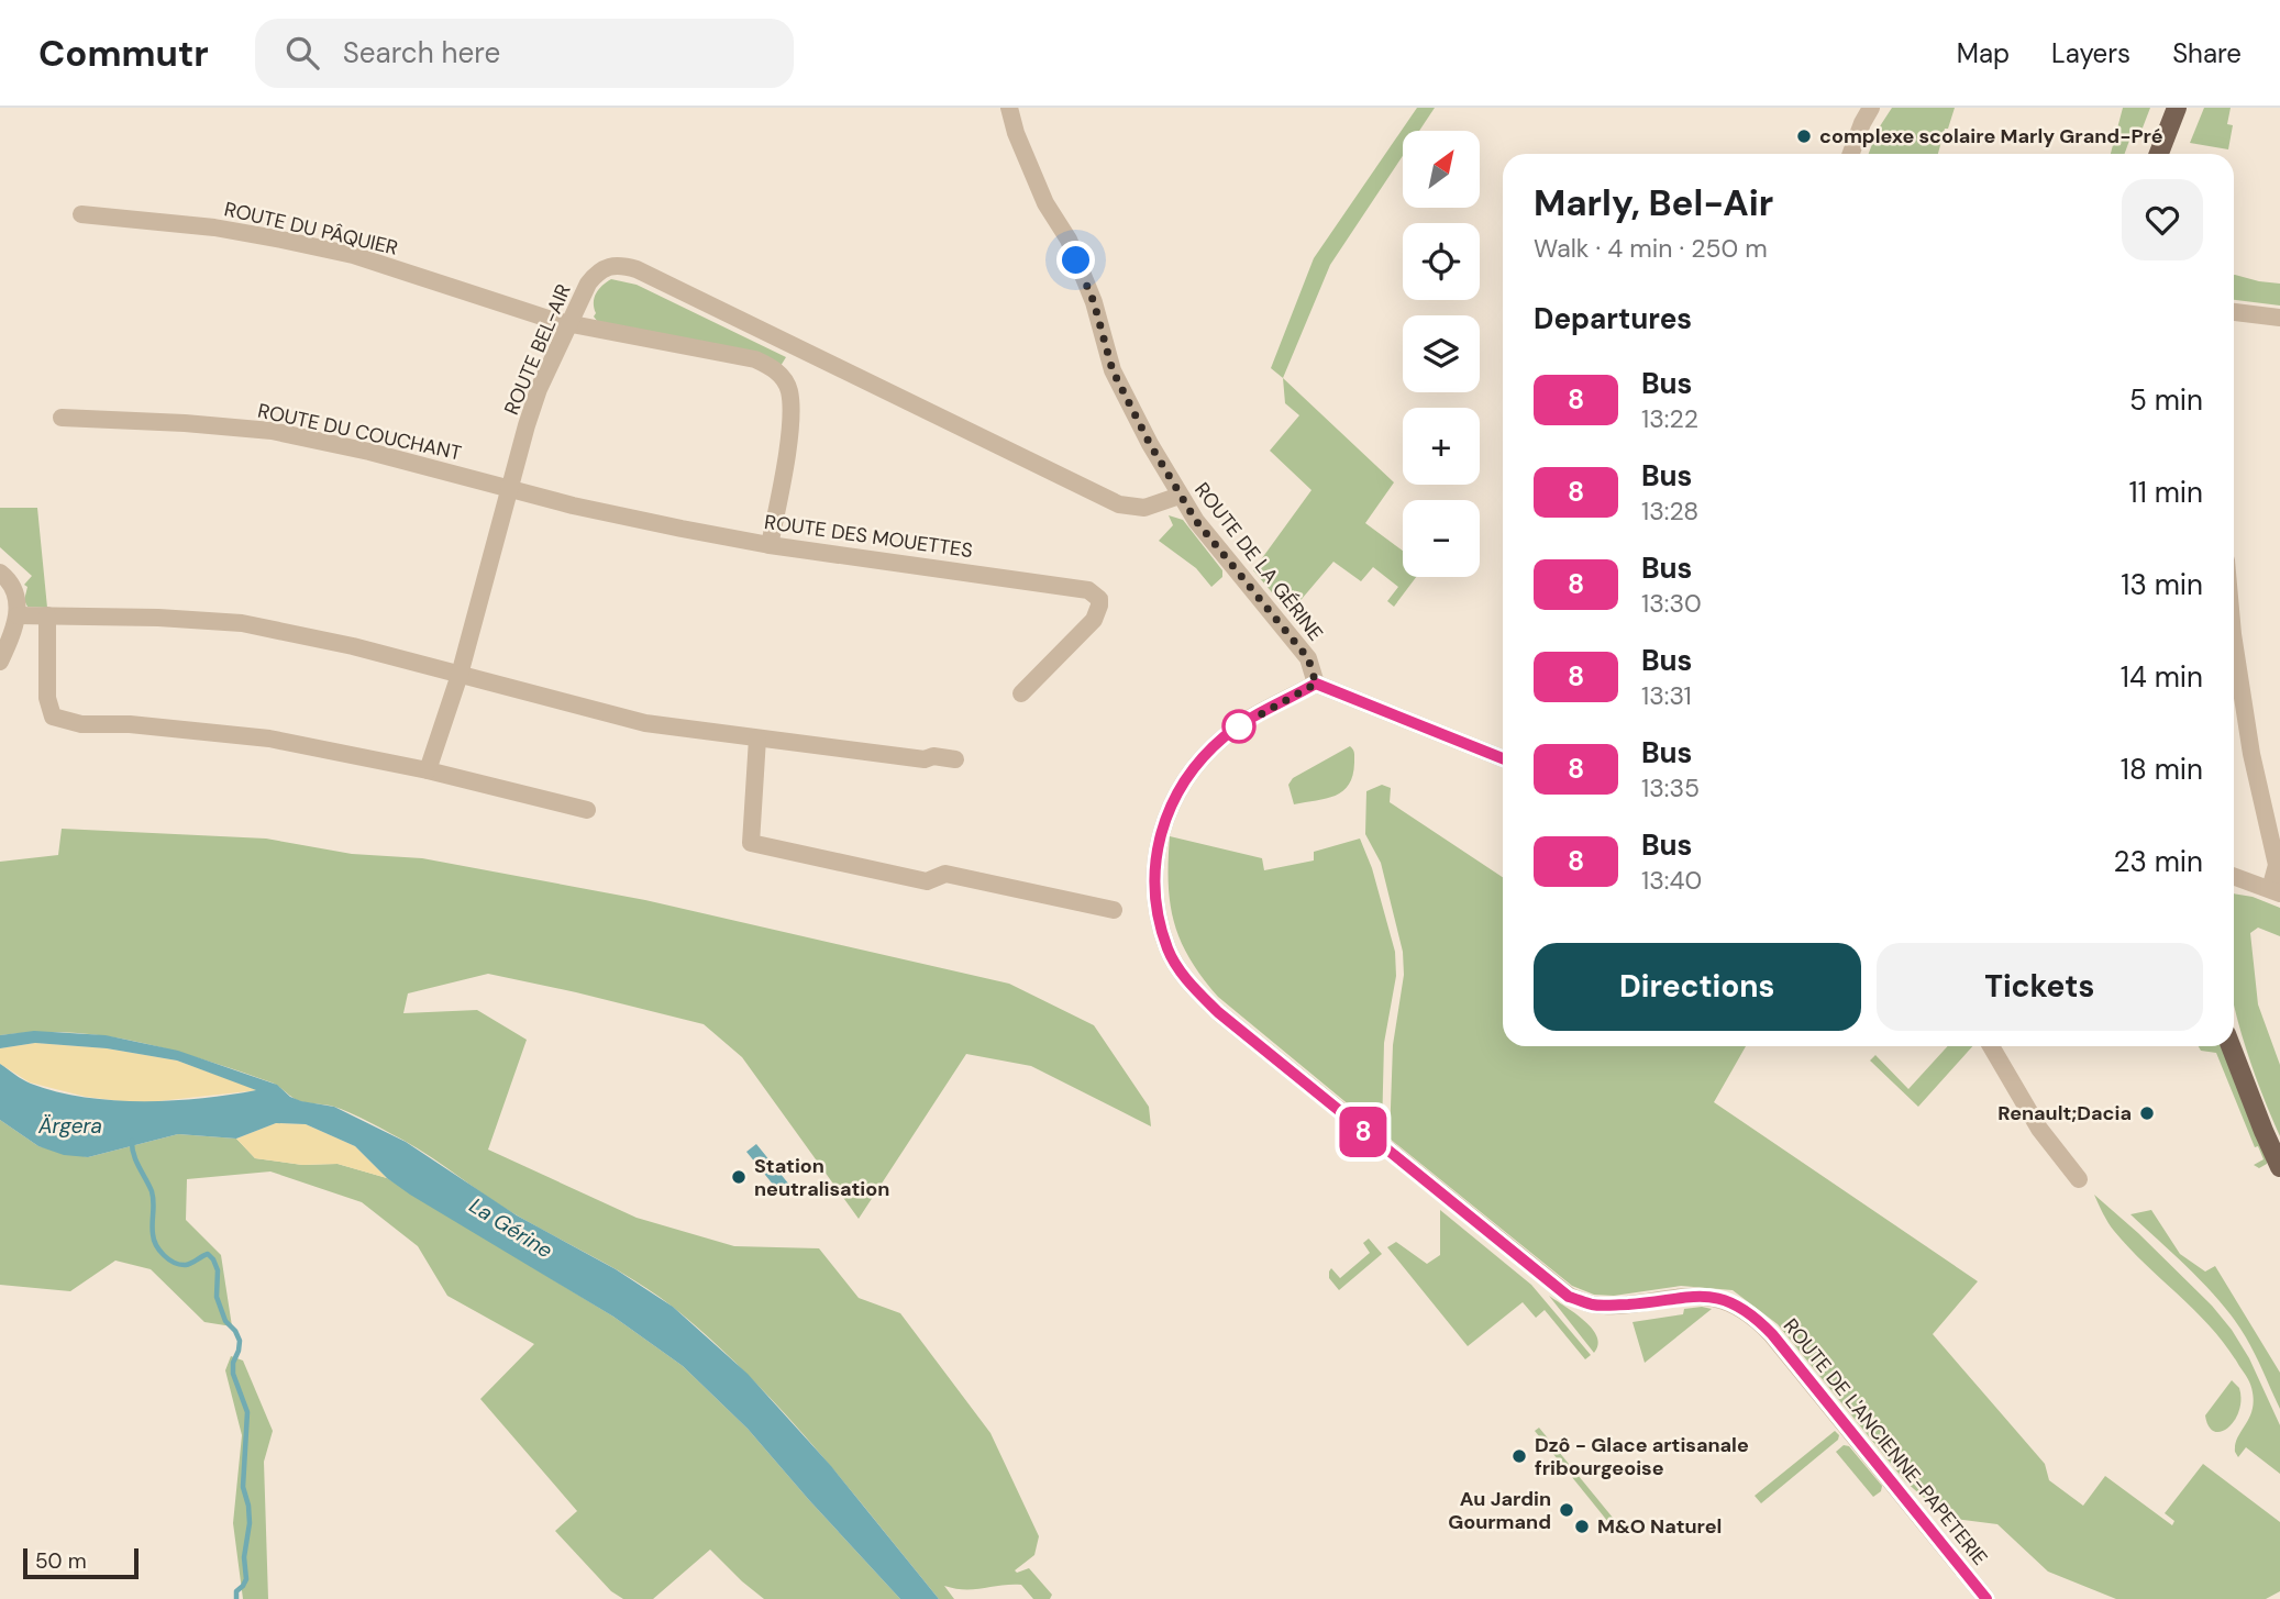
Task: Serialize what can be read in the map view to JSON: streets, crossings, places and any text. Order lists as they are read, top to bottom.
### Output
{
  "streets": {
    "street": [
      "ROUTE DU PÂQUIER",
      "ROUTE BEL-AIR",
      "ROUTE DU COUCHANT",
      "ROUTE DES MOUETTES",
      "ROUTE DE LA GÉRINE",
      "ROUTE DE L'ANCIENNE-PAPETERIE"
    ]
  },
  "crossings": [
    ["ROUTE DU PÂQUIER", "ROUTE BEL-AIR"],
    ["ROUTE DU PÂQUIER", "ROUTE DES MOUETTES"],
    ["ROUTE BEL-AIR", "ROUTE DU COUCHANT"],
    ["ROUTE BEL-AIR", "ROUTE DES MOUETTES"],
    ["ROUTE BEL-AIR", "ROUTE DE LA GÉRINE"],
    ["ROUTE DU COUCHANT", "ROUTE DES MOUETTES"],
    ["ROUTE DE LA GÉRINE", "ROUTE DE L'ANCIENNE-PAPETERIE"]
  ],
  "water": ["Ärgera", "La Gérine"],
  "places": [
    "complexe scolaire Marly Grand-Pré",
    "Renault;Dacia",
    "Station neutralisation",
    "Dzô - Glace artisanale fribourgeoise",
    "Au Jardin Gourmand",
    "M&O Naturel"
  ],
  "lines": ["bus line 8"],
  "scale_bar": "50 m",
  "north": "top right",
  "page": {
    "header": "Commutr",
    "search": "Search here",
    "nav": ["Map", "Layers", "Share"],
    "on_map": "8",
    "map_buttons": ["+", "−"],
    "heading": [
      ["Marly, Bel-Air", "Walk · 4 min · 250 m"],
      "Departures"
    ],
    "list": [
      {
        "mark": "8",
        "name": "Bus",
        "note": "13:22",
        "value": "5 min"
      },
      {
        "mark": "8",
        "name": "Bus",
        "note": "13:28",
        "value": "11 min"
      },
      {
        "mark": "8",
        "name": "Bus",
        "note": "13:30",
        "value": "13 min"
      },
      {
        "mark": "8",
        "name": "Bus",
        "note": "13:31",
        "value": "14 min"
      },
      {
        "mark": "8",
        "name": "Bus",
        "note": "13:35",
        "value": "18 min"
      },
      {
        "mark": "8",
        "name": "Bus",
        "note": "13:40",
        "value": "23 min"
      }
    ],
    "buttons": ["Directions", "Tickets"],
    "scale": "50 m"
  }
}
